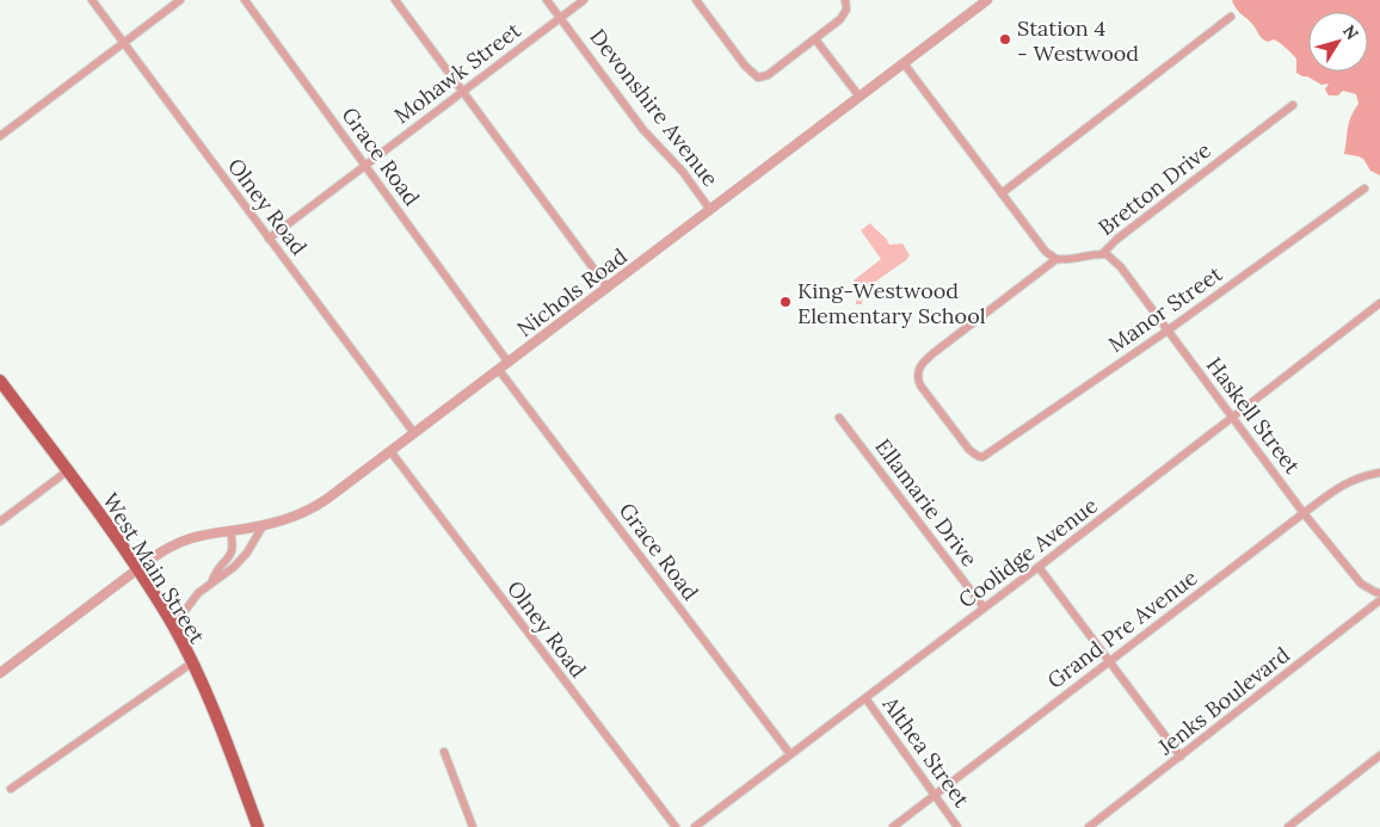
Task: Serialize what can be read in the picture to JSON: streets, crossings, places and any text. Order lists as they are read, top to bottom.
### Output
{
  "streets": {
    "main road": ["West Main Street"],
    "street": [
      "Mohawk Street",
      "Devonshire Avenue",
      "Grace Road",
      "Bretton Drive",
      "Olney Road",
      "Nichols Road",
      "Manor Street",
      "Haskell Street",
      "Ellamarie Drive",
      "Coolidge Avenue",
      "Grand Pre Avenue",
      "Jenks Boulevard",
      "Althea Street"
    ]
  },
  "crossings": [
    ["Mohawk Street", "Devonshire Avenue"],
    ["Mohawk Street", "Grace Road"],
    ["Mohawk Street", "Olney Road"],
    ["Devonshire Avenue", "Nichols Road"],
    ["Grace Road", "Nichols Road"],
    ["Grace Road", "Coolidge Avenue"],
    ["Bretton Drive", "Manor Street"],
    ["Bretton Drive", "Haskell Street"],
    ["Olney Road", "Nichols Road"],
    ["Nichols Road", "West Main Street"],
    ["Manor Street", "Haskell Street"],
    ["Haskell Street", "Coolidge Avenue"],
    ["Haskell Street", "Grand Pre Avenue"],
    ["Ellamarie Drive", "Coolidge Avenue"],
    ["Coolidge Avenue", "Althea Street"],
    ["Grand Pre Avenue", "Althea Street"]
  ],
  "places": ["Station 4 - Westwood", "King-Westwood Elementary School"],
  "north": "top right"
}
